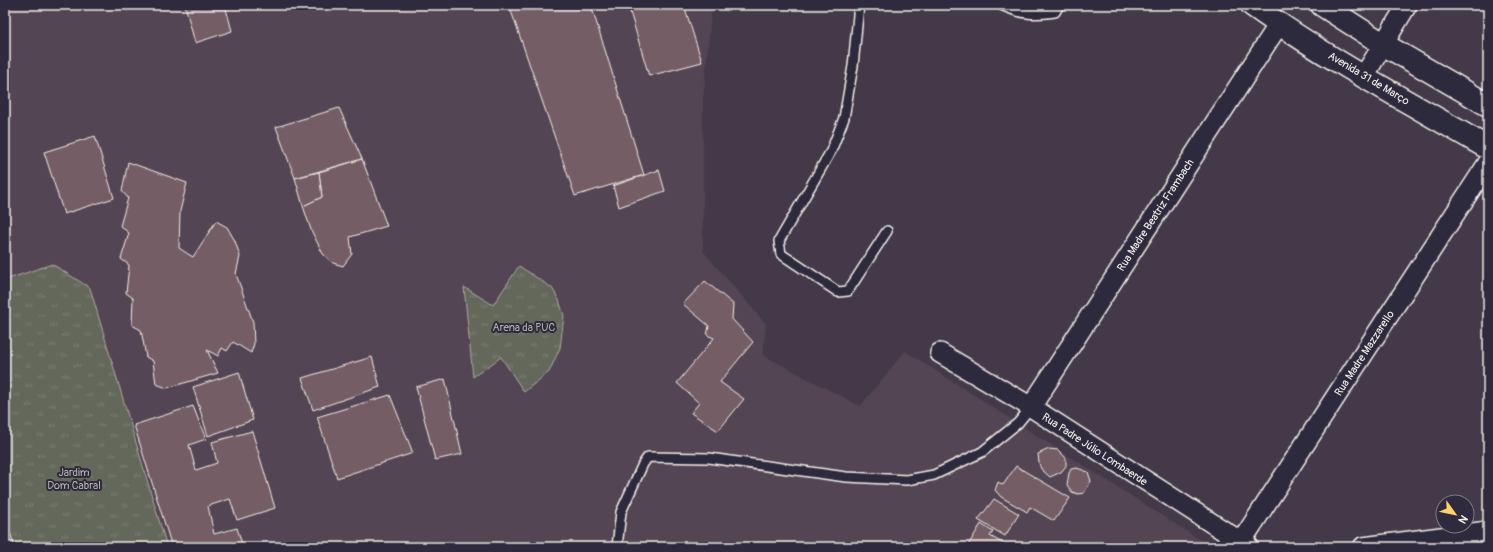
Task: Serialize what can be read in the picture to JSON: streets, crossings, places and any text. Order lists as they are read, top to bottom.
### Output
{
  "streets": {
    "street": [
      "Avenida 31 de Março",
      "Rua Madre Beatriz Frambach",
      "Rua Madre Mazzarello",
      "Rua Padre Júlio Lombaerde"
    ]
  },
  "crossings": [
    ["Avenida 31 de Março", "Rua Madre Beatriz Frambach"],
    ["Rua Madre Beatriz Frambach", "Rua Padre Júlio Lombaerde"],
    ["Rua Madre Mazzarello", "Rua Padre Júlio Lombaerde"]
  ],
  "parks": ["Arena da PUC", "Jardim Dom Cabral"],
  "north": "bottom right"
}
